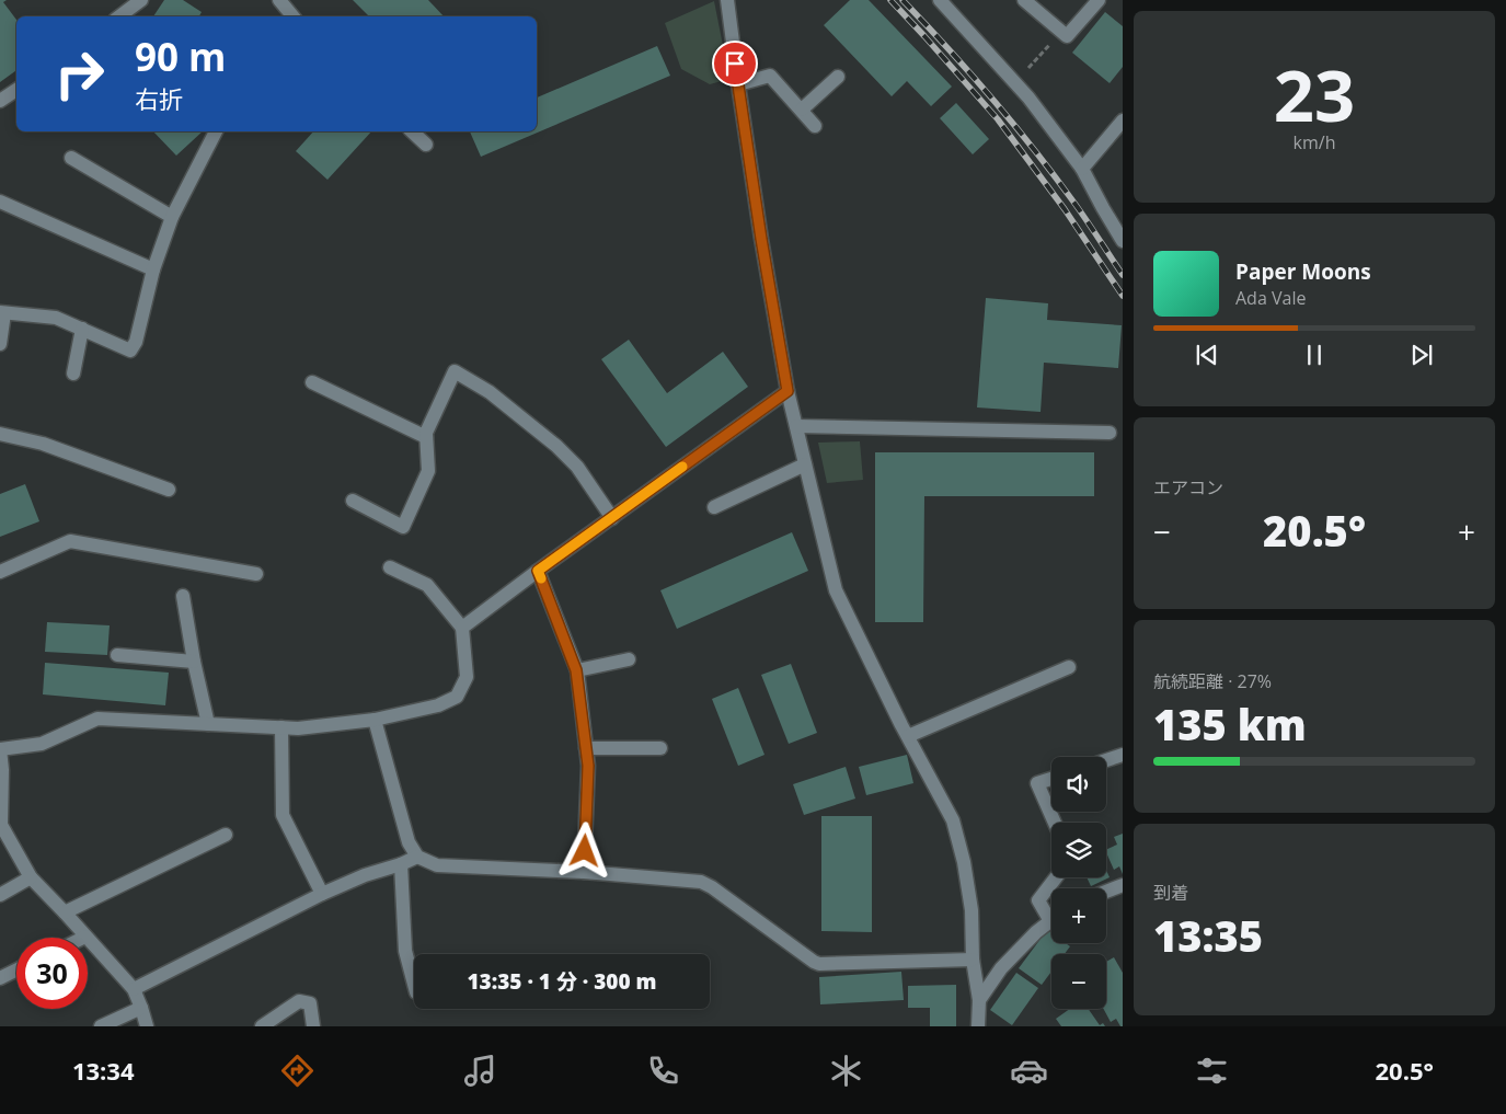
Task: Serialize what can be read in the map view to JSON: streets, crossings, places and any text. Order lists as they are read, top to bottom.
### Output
{
  "page": {
    "tile": [
      ["23", "km/h"],
      "エアコン",
      ["航続距離 · 27%", "135 km"],
      ["到着", "13:35"]
    ],
    "turn": ["90 m", "右折"],
    "song": ["Paper Moons", "Ada Vale"],
    "heat": ["−", "20.5°", "+"],
    "map_buttons": ["+", "−"],
    "limit": "30",
    "trip": "13:35 · 1 分 · 300 m",
    "tabs": ["13:34", "20.5°"]
  }
}
